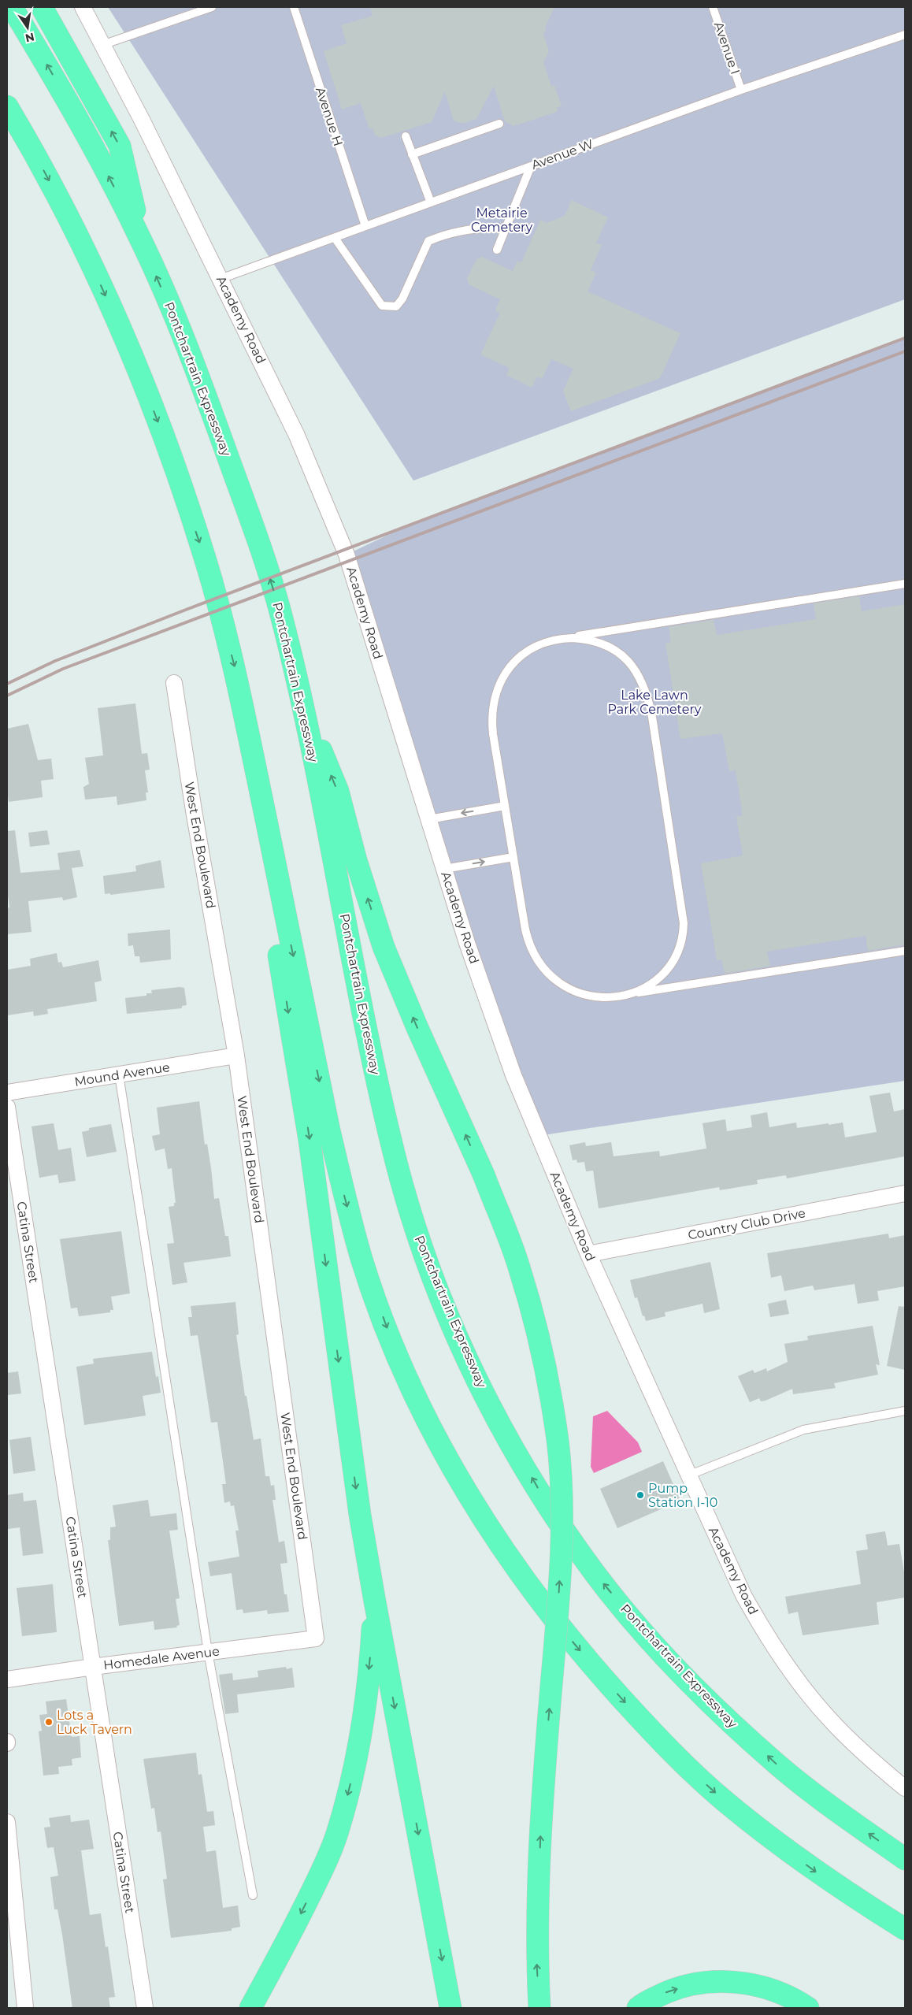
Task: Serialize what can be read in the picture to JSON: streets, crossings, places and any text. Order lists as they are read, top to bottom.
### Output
{
  "streets": {
    "highway": ["Pontchartrain Expressway"],
    "street": [
      "Academy Road",
      "West End Boulevard",
      "Mound Avenue",
      "Country Club Drive",
      "Catina Street",
      "Homedale Avenue"
    ],
    "lane": ["Avenue I", "Avenue H", "Avenue W"]
  },
  "crossings": [
    ["Avenue I", "Avenue W"],
    ["Avenue H", "Avenue W"],
    ["Avenue W", "Academy Road"],
    ["Academy Road", "Country Club Drive"],
    ["West End Boulevard", "Mound Avenue"],
    ["West End Boulevard", "Homedale Avenue"],
    ["Catina Street", "Homedale Avenue"]
  ],
  "parks": ["Metairie Cemetery", "Lake Lawn Park Cemetery"],
  "places": ["Pump Station I-10", "Lots a Luck Tavern"],
  "north": "bottom"
}
